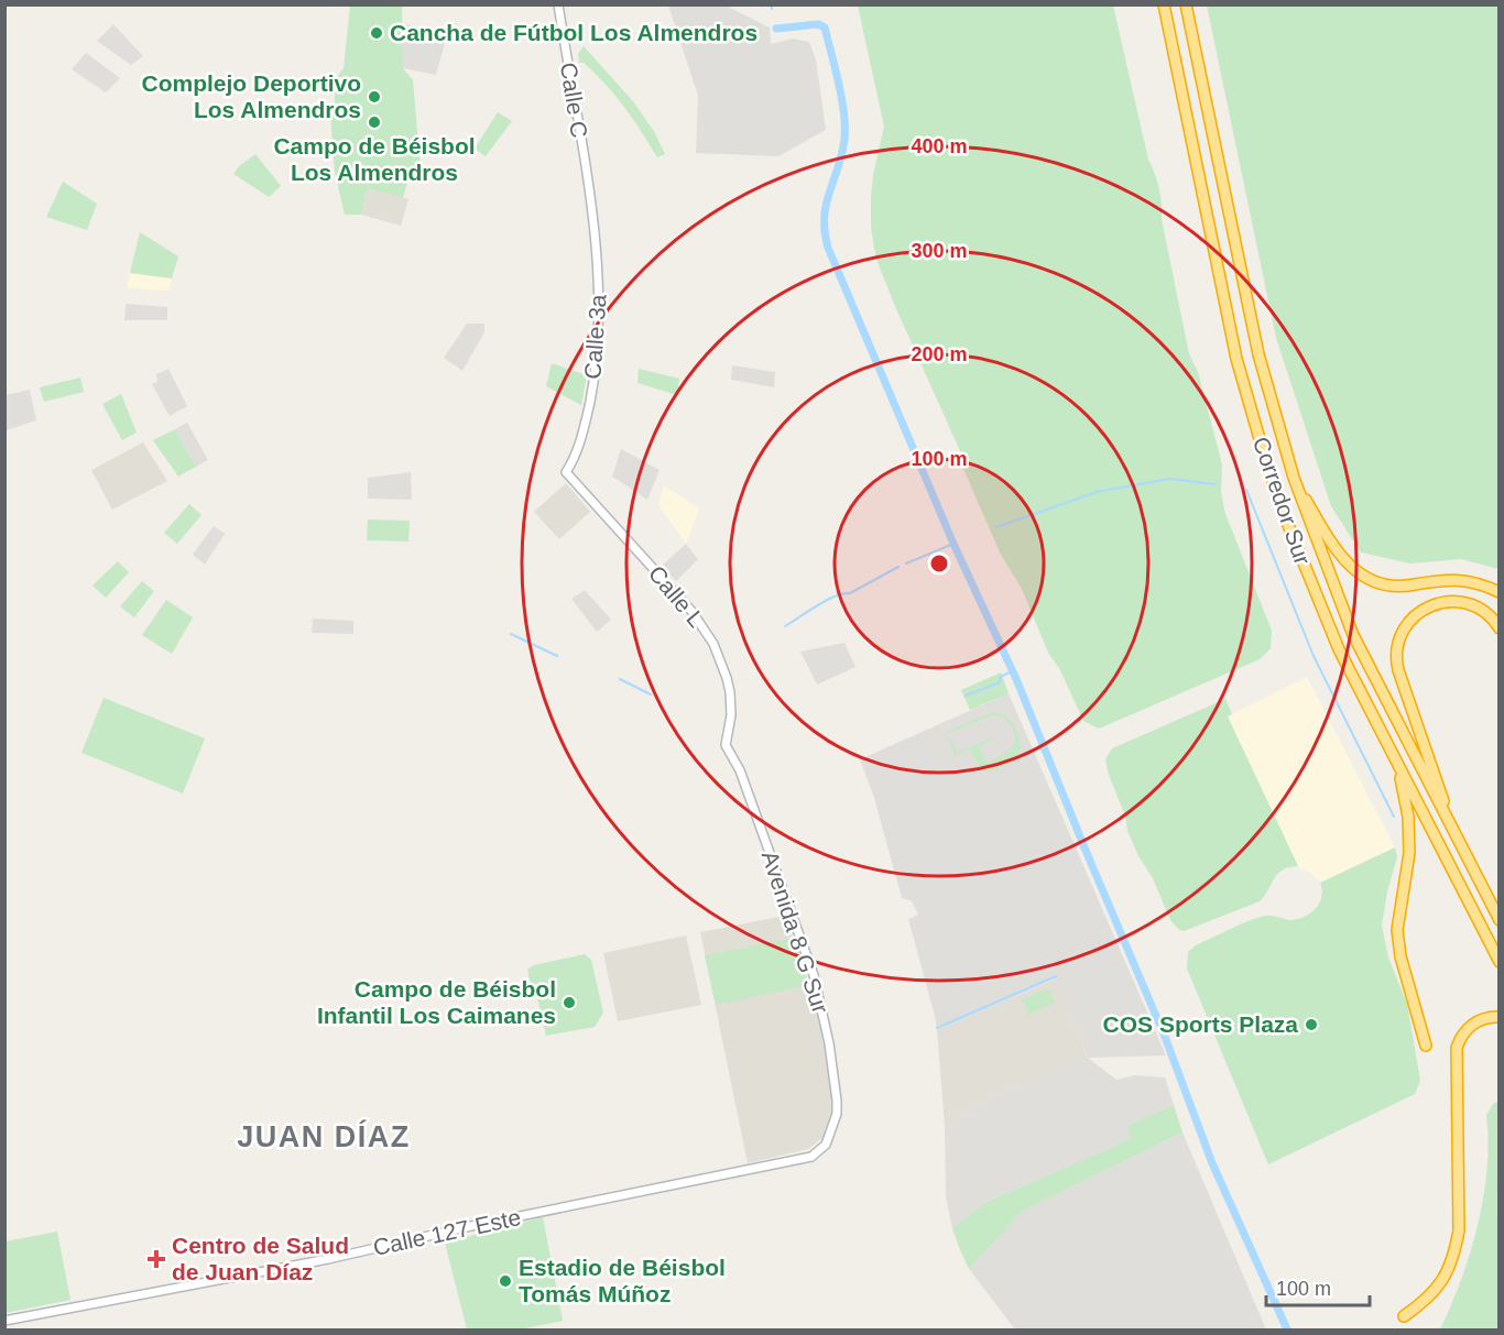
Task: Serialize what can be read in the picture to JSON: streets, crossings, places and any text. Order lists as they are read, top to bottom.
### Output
{
  "streets": {
    "highway": ["Corredor Sur"],
    "street": [
      "Calle C",
      "Calle 3a",
      "Calle L",
      "Avenida 8 G Sur",
      "Calle 127 Este"
    ]
  },
  "crossings": [
    ["Calle C", "Calle 3a"],
    ["Calle 3a", "Calle L"],
    ["Calle L", "Avenida 8 G Sur"],
    ["Avenida 8 G Sur", "Calle 127 Este"]
  ],
  "districts": ["JUAN DÍAZ"],
  "places": {
    "other": [
      "Cancha de Fútbol Los Almendros",
      "Complejo Deportivo Los Almendros",
      "Campo de Béisbol Los Almendros",
      "Campo de Béisbol Infantil Los Caimanes",
      "COS Sports Plaza",
      "Estadio de Béisbol Tomás Múñoz"
    ],
    "health": ["Centro de Salud de Juan Díaz"]
  },
  "scale_bar": "100 m",
  "rings": [
    "400 m",
    "300 m",
    "200 m",
    "100 m"
  ]
}
